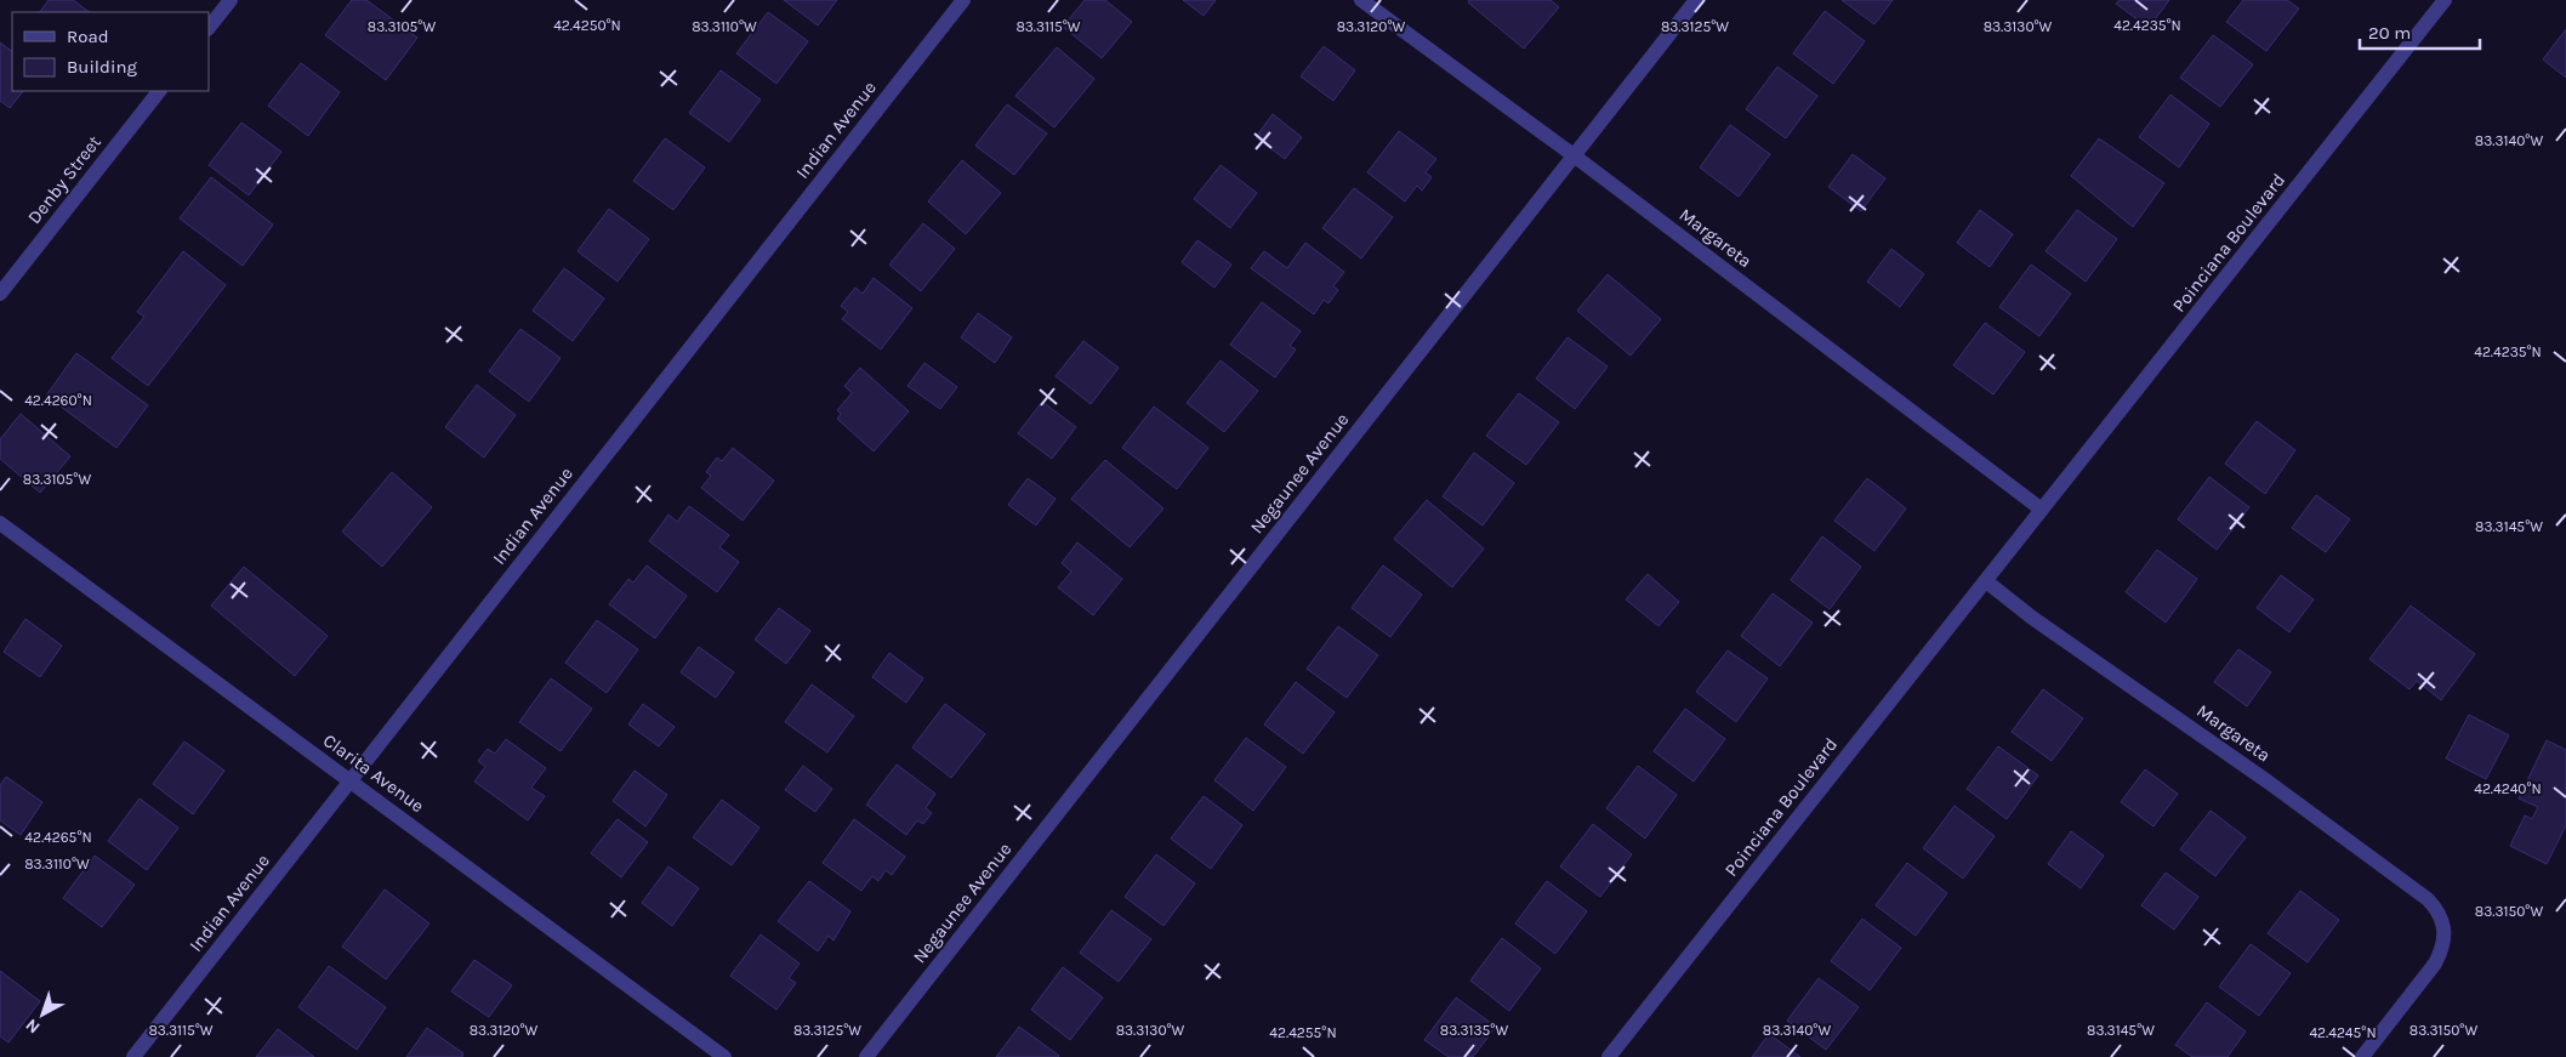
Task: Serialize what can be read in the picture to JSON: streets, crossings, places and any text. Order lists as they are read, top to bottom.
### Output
{
  "streets": {
    "street": [
      "Indian Avenue",
      "Denby Street",
      "Margareta",
      "Poinciana Boulevard",
      "Negaunee Avenue",
      "Clarita Avenue"
    ]
  },
  "crossings": [
    ["Indian Avenue", "Clarita Avenue"],
    ["Margareta", "Poinciana Boulevard"],
    ["Margareta", "Negaunee Avenue"]
  ],
  "legend": ["Road", "Building"],
  "scale_bar": "20 m",
  "north": "bottom left",
  "coordinates": [
    "42.4250°N",
    "42.4235°N",
    "83.3105°W",
    "83.3110°W",
    "83.3115°W",
    "83.3120°W",
    "83.3125°W",
    "83.3130°W",
    "83.3140°W",
    "42.4260°N",
    "83.3145°W",
    "42.4240°N",
    "42.4265°N",
    "83.3150°W",
    "83.3135°W",
    "42.4255°N",
    "42.4245°N"
  ]
}
